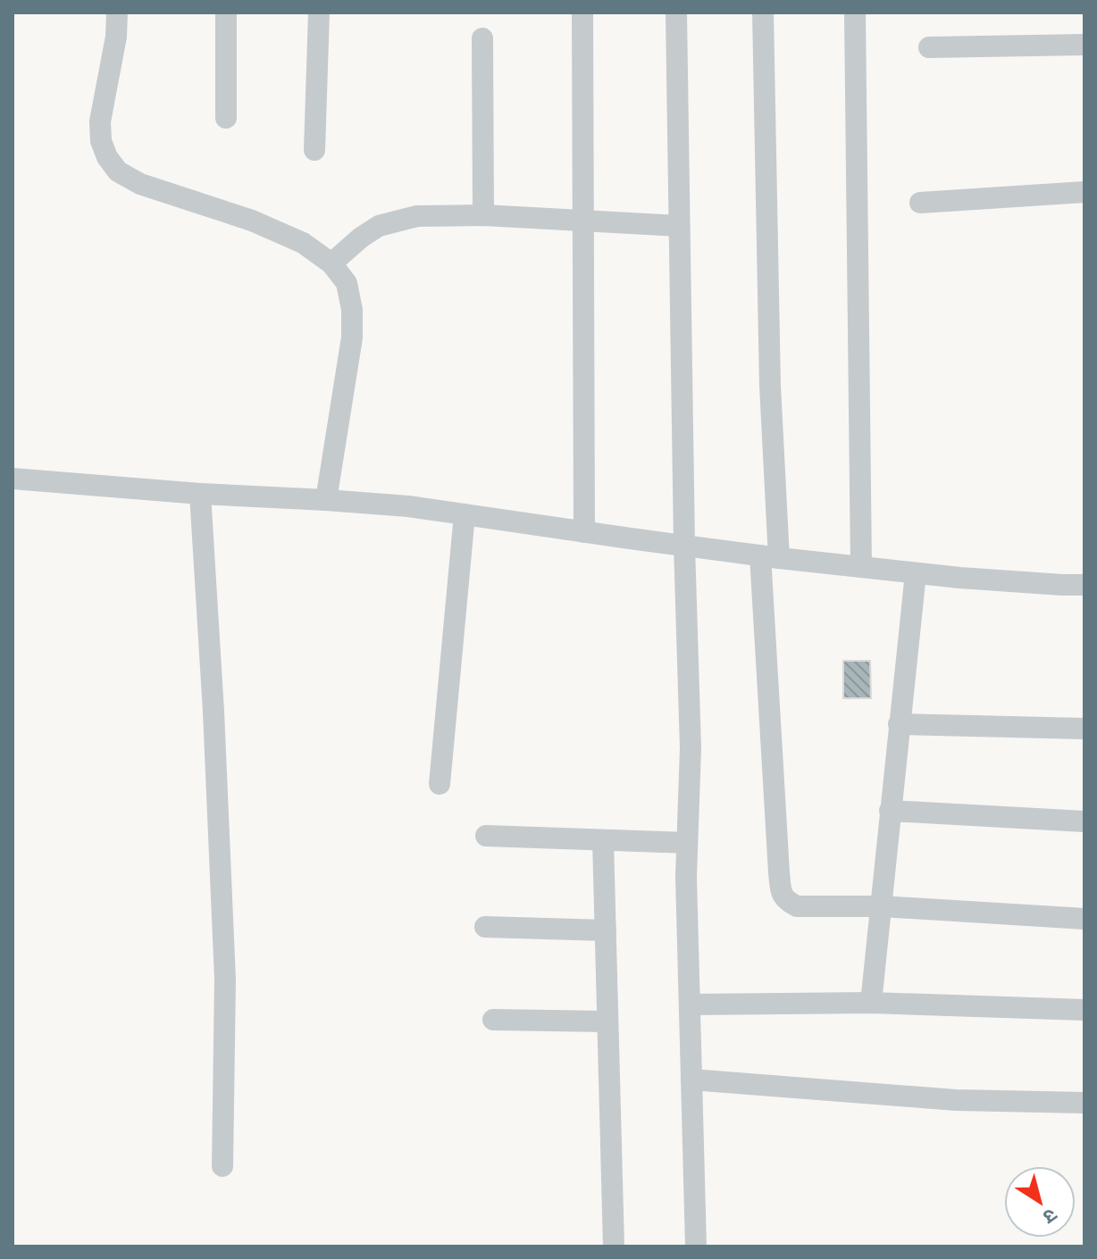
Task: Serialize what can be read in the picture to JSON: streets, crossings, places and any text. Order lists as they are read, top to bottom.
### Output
{
  "north": "bottom right"
}
